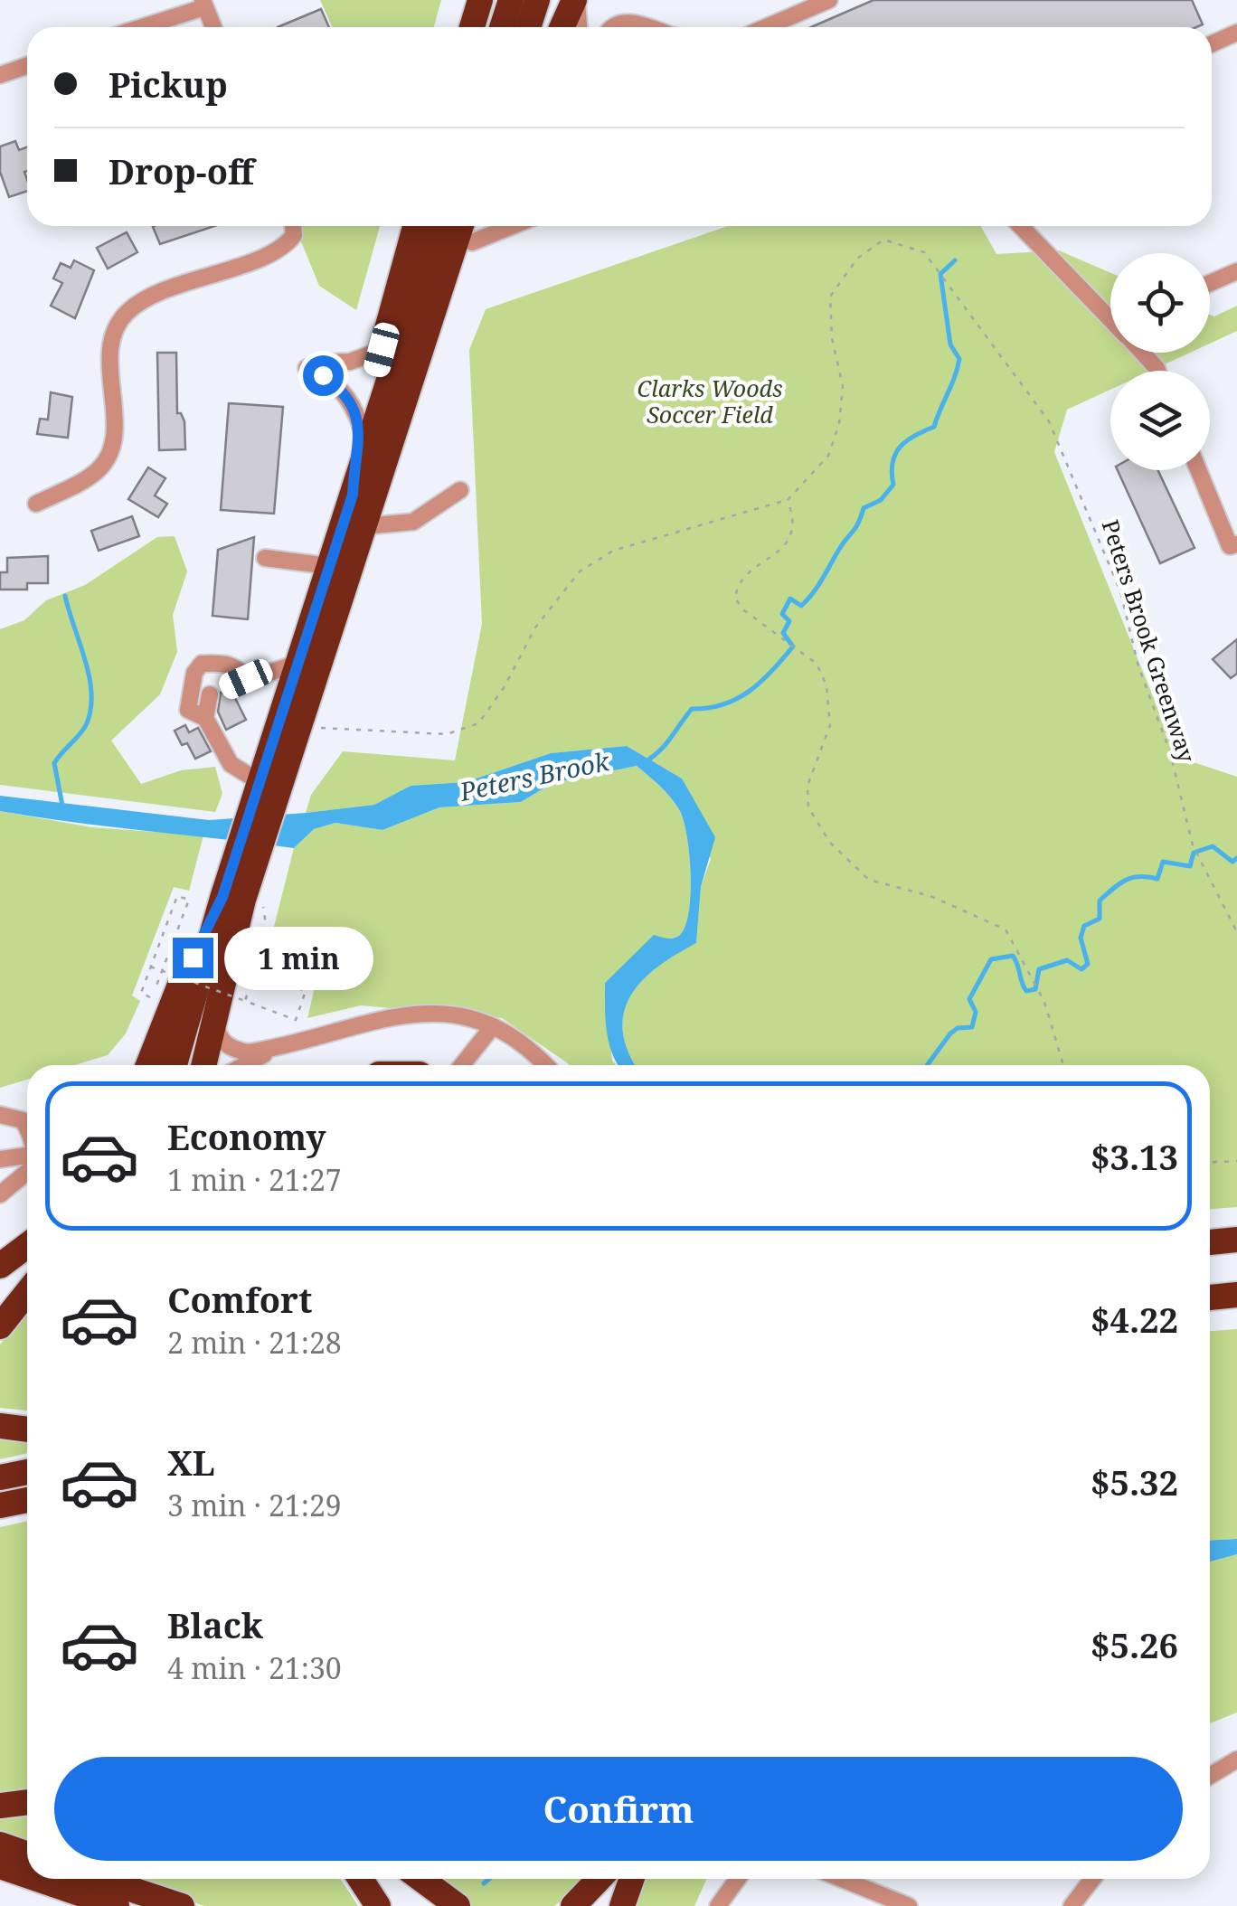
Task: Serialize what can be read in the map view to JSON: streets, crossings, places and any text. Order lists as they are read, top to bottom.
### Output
{
  "streets": {
    "path": ["Peters Brook Greenway"]
  },
  "water": ["Peters Brook"],
  "parks": ["Clarks Woods Soccer Field"],
  "page": {
    "banner": ["Pickup", "Drop-off"],
    "bubble": "1 min",
    "list": [
      {
        "name": "Economy",
        "note": "1 min · 21:27",
        "value": "$3.13"
      },
      {
        "name": "Comfort",
        "note": "2 min · 21:28",
        "value": "$4.22"
      },
      {
        "name": "XL",
        "note": "3 min · 21:29",
        "value": "$5.32"
      },
      {
        "name": "Black",
        "note": "4 min · 21:30",
        "value": "$5.26"
      }
    ],
    "buttons": "Confirm"
  }
}
